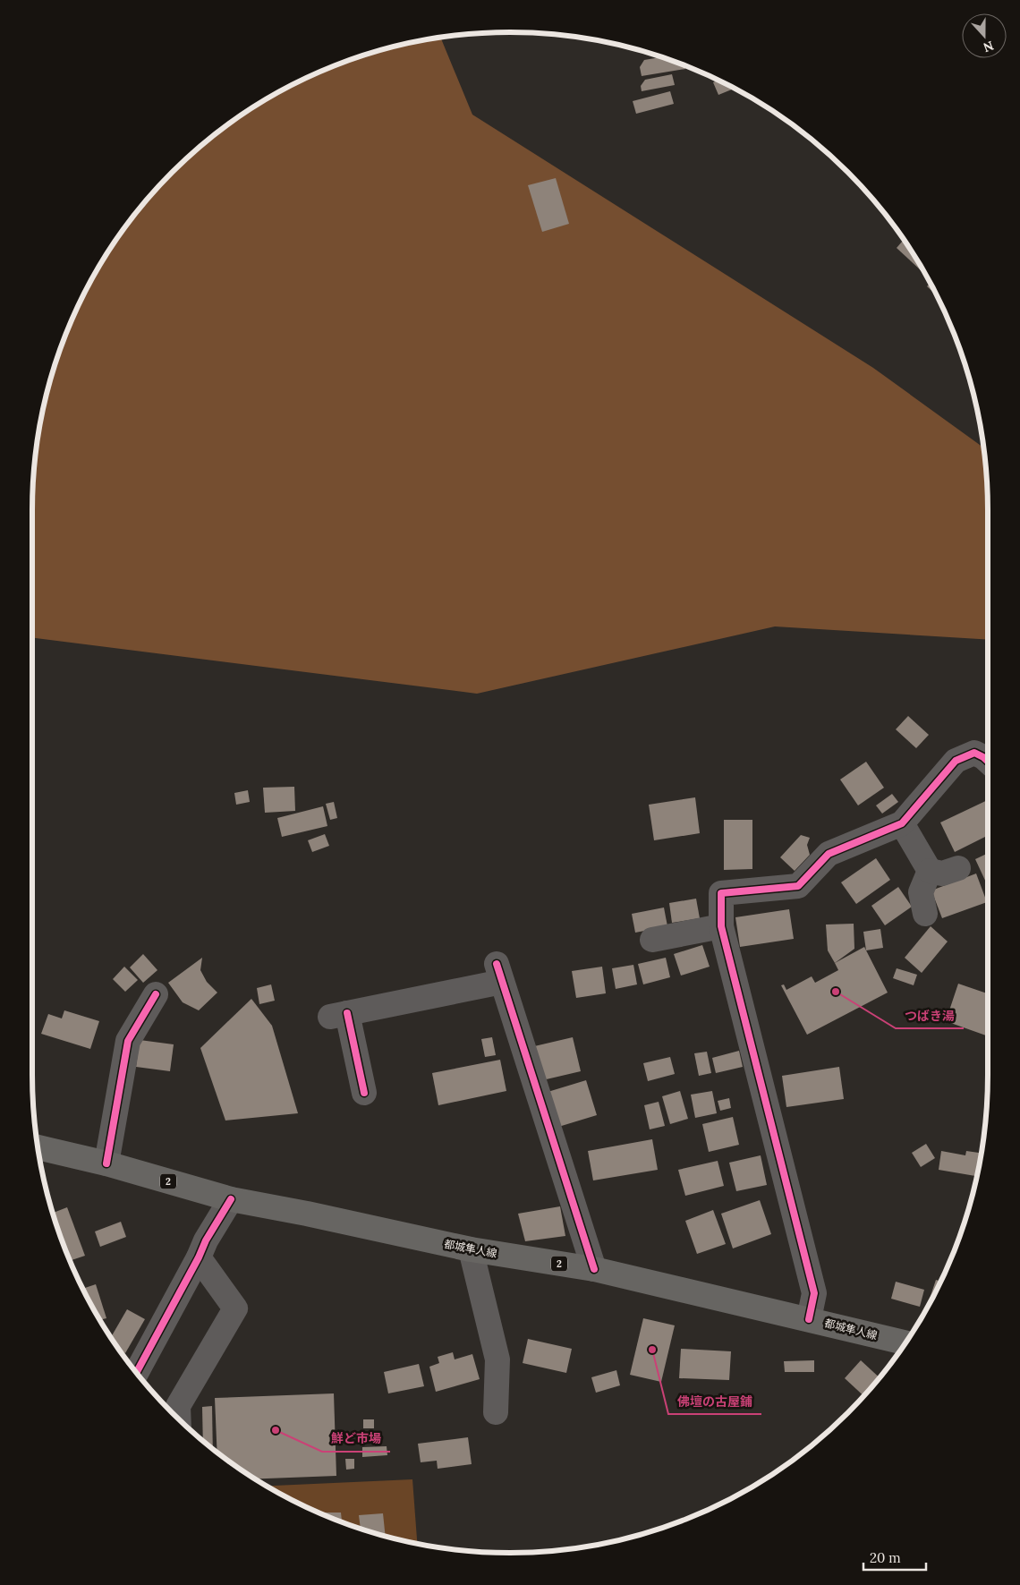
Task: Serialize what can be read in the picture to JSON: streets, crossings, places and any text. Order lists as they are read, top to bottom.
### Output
{
  "streets": {
    "main road": ["2", "都城隼人線"]
  },
  "places": ["つばき湯", "佛壇の古屋鋪", "鮮ど市場"],
  "scale_bar": "20 m",
  "north": "bottom"
}
